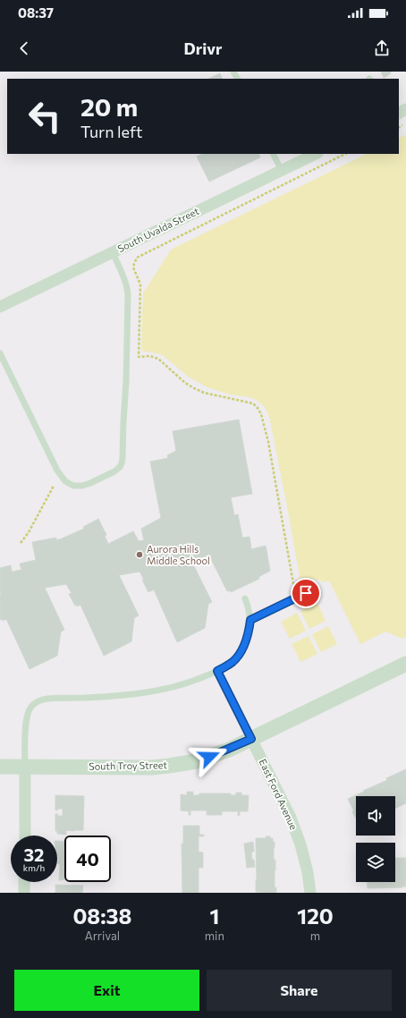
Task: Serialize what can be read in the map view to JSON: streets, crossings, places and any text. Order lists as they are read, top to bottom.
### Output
{
  "streets": {
    "street": ["South Uvalda Street", "South Troy Street", "East Ford Avenue"]
  },
  "crossings": [
    ["South Troy Street", "East Ford Avenue"]
  ],
  "places": ["Aurora Hills Middle School"],
  "page": {
    "status": "08:37",
    "header": "Drivr",
    "turn": ["20 m", "Turn left"],
    "speed": "32 km/h",
    "limit": "40",
    "eta": [
      "08:38",
      "Arrival",
      "1",
      "min",
      "120",
      "m"
    ],
    "buttons": ["Exit", "Share"]
  }
}
